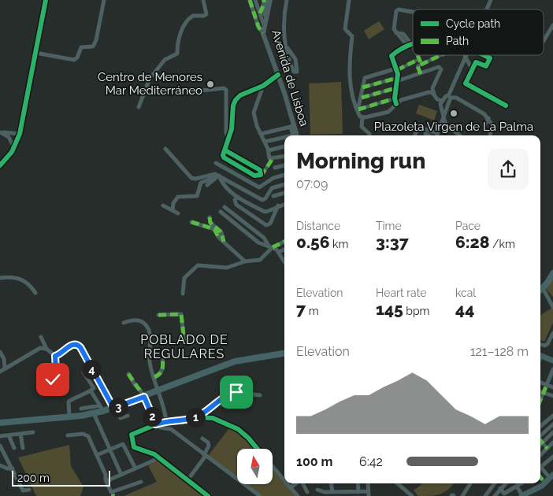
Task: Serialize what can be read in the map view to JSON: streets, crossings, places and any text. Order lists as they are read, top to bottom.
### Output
{
  "streets": {
    "street": ["Avenida de Lisboa"]
  },
  "districts": ["POBLADO DE REGULARES"],
  "places": ["Centro de Menores Mar Mediterráneo", "Plazoleta Virgen de La Palma"],
  "legend": ["Cycle path", "Path"],
  "scale_bar": "200 m",
  "north": "top",
  "page": {
    "heading": ["Morning run", "07:09"],
    "stats": [
      ["Distance", "0.56 km"],
      ["Time", "3:37"],
      ["Pace", "6:28 /km"],
      ["Elevation", "7 m"],
      ["Heart rate", "145 bpm"],
      ["kcal", "44"]
    ],
    "chart": ["Elevation", "121–128 m"],
    "pins": [
      "4",
      "3",
      "2",
      "1"
    ],
    "list": [
      {
        "name": "100 m",
        "note": "6:42"
      }
    ],
    "scale": "200 m"
  }
}
